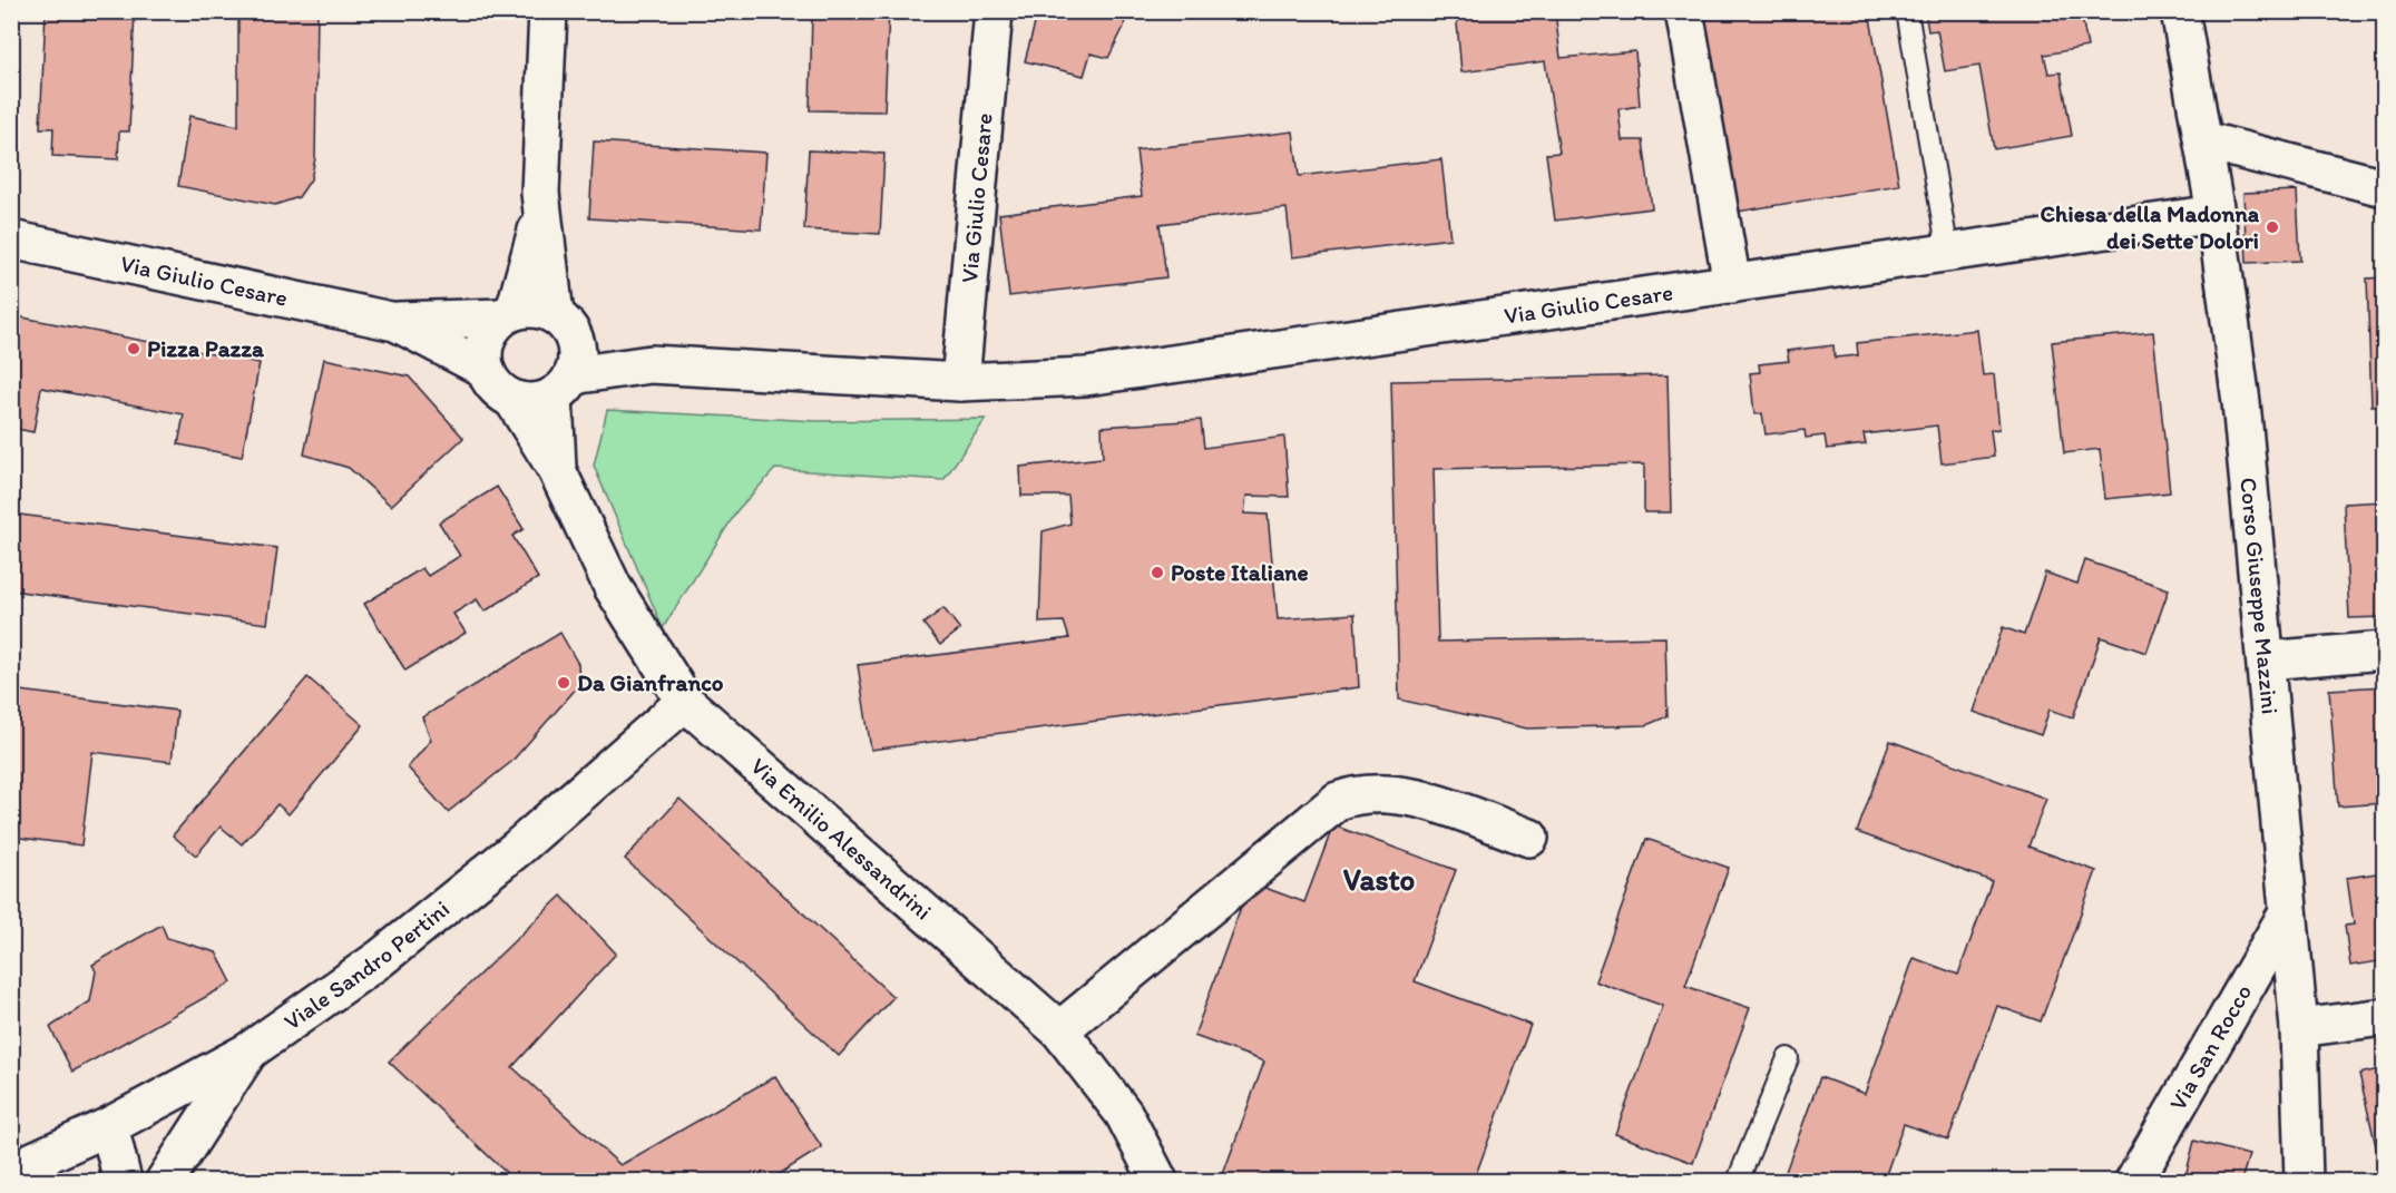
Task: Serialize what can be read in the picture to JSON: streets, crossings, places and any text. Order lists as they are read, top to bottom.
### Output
{
  "streets": {
    "street": [
      "Via Giulio Cesare",
      "Corso Giuseppe Mazzini",
      "Via Emilio Alessandrini",
      "Viale Sandro Pertini",
      "Via San Rocco"
    ]
  },
  "crossings": [
    ["Via Giulio Cesare", "Corso Giuseppe Mazzini"],
    ["Via Giulio Cesare", "Via Emilio Alessandrini"],
    ["Corso Giuseppe Mazzini", "Via San Rocco"],
    ["Via Emilio Alessandrini", "Viale Sandro Pertini"]
  ],
  "districts": ["Vasto"],
  "places": [
    "Chiesa della Madonna dei Sette Dolori",
    "Pizza Pazza",
    "Poste Italiane",
    "Da Gianfranco"
  ]
}
